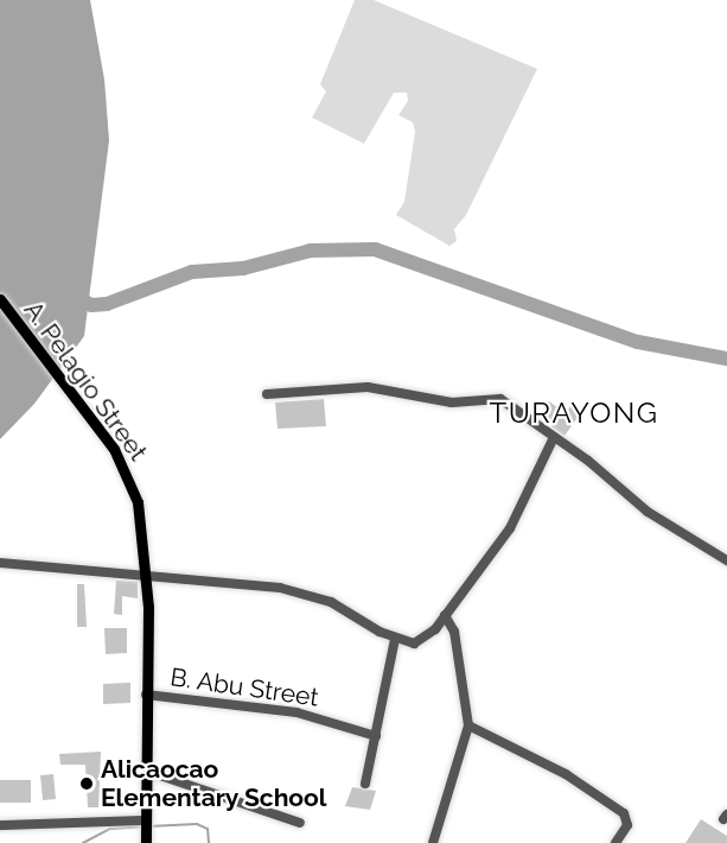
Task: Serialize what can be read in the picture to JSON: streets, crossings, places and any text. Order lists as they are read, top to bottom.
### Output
{
  "streets": {
    "main road": ["A. Pelagio Street"],
    "street": ["B. Abu Street"]
  },
  "crossings": [
    ["A. Pelagio Street", "B. Abu Street"]
  ],
  "districts": ["TURAYONG"],
  "places": ["Alicaocao Elementary School"]
}
